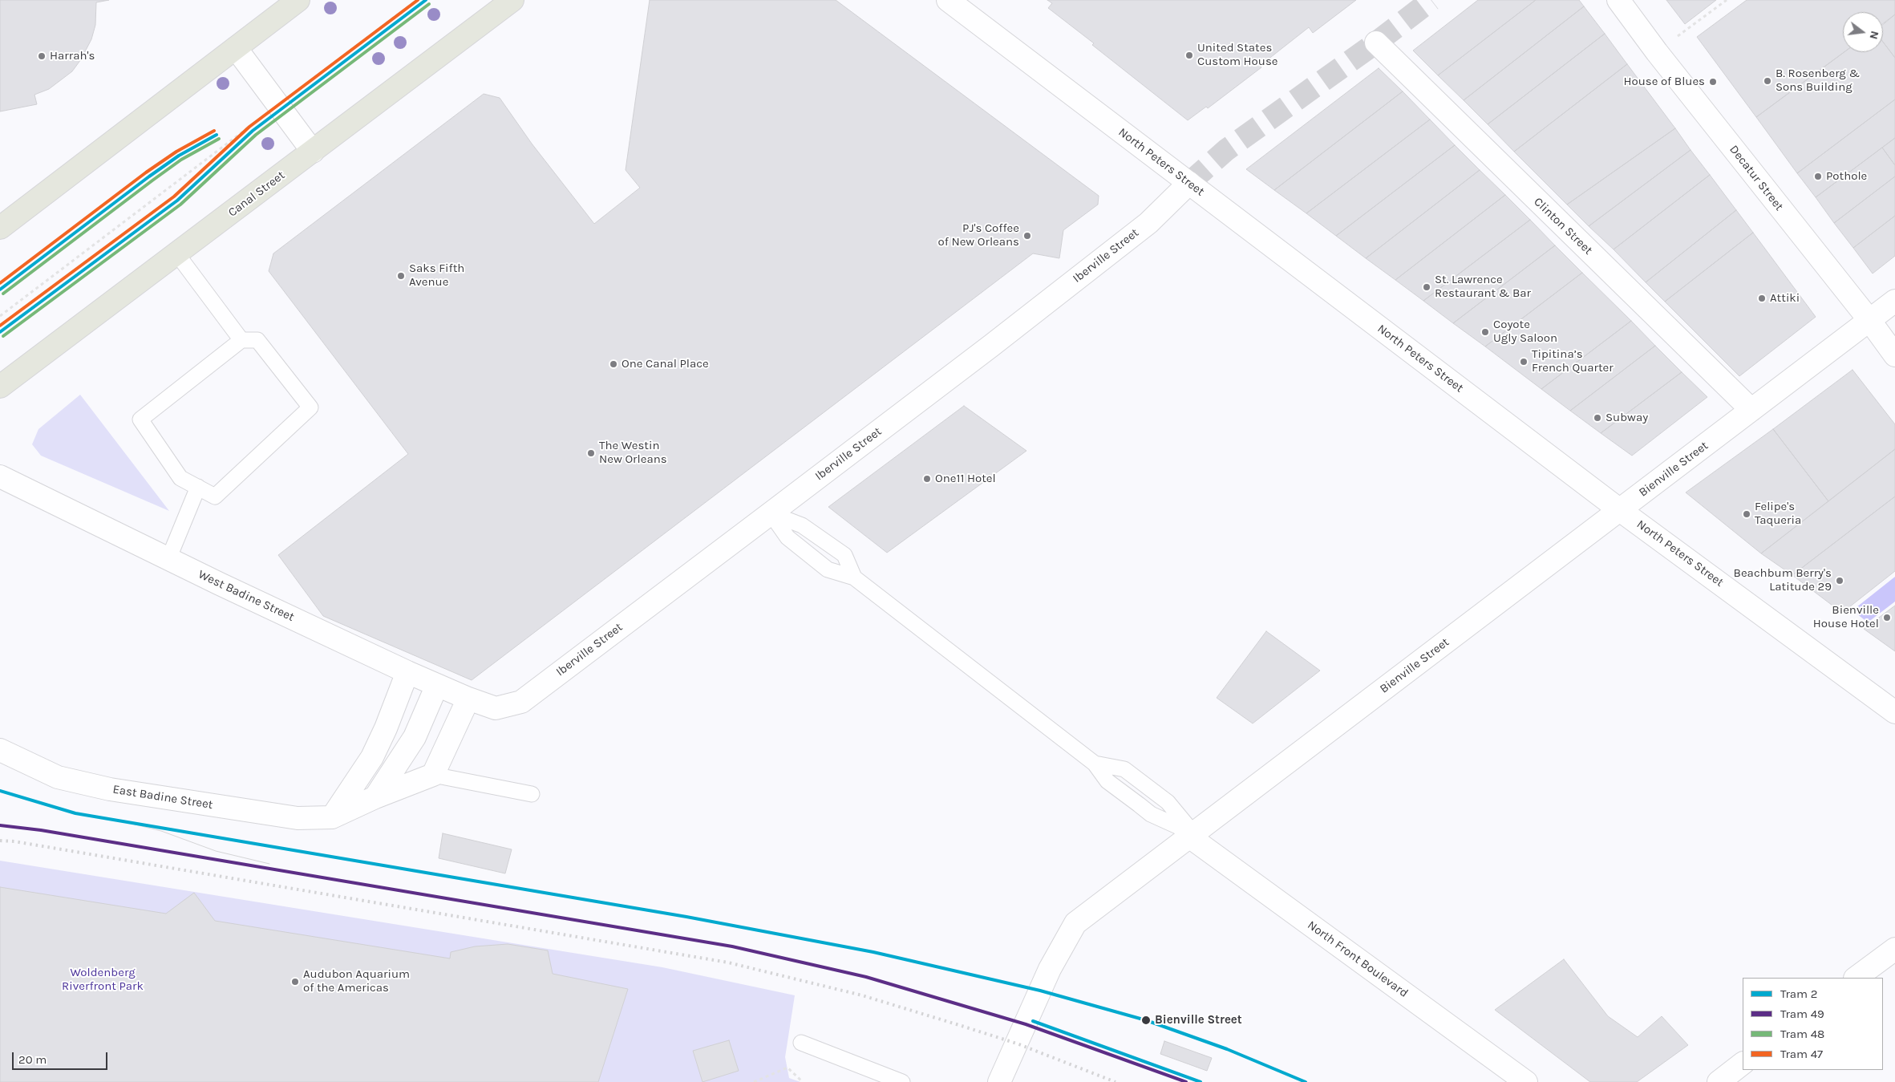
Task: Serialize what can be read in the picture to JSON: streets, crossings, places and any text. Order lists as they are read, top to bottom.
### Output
{
  "streets": {
    "main road": ["Canal Street"],
    "street": [
      "North Peters Street",
      "Decatur Street",
      "Clinton Street",
      "Iberville Street",
      "Bienville Street",
      "West Badine Street",
      "East Badine Street",
      "North Front Boulevard"
    ]
  },
  "crossings": [
    ["North Peters Street", "Iberville Street"],
    ["North Peters Street", "Bienville Street"],
    ["Decatur Street", "Bienville Street"],
    ["Clinton Street", "Bienville Street"],
    ["Iberville Street", "West Badine Street"],
    ["Bienville Street", "North Front Boulevard"]
  ],
  "parks": ["Woldenberg Riverfront Park"],
  "places": [
    "United States Custom House",
    "Harrah's",
    "B. Rosenberg & Sons Building",
    "House of Blues",
    "Pothole",
    "PJ's Coffee of New Orleans",
    "Saks Fifth Avenue",
    "St. Lawrence Restaurant & Bar",
    "Attiki",
    "Coyote Ugly Saloon",
    "Tipitina’s French Quarter",
    "One Canal Place",
    "Subway",
    "The Westin New Orleans",
    "One11 Hotel",
    "Felipe's Taqueria",
    "Beachbum Berry's Latitude 29",
    "Bienville House Hotel",
    "Audubon Aquarium of the Americas",
    "Bienville Street"
  ],
  "lines": [
    "tram line 2",
    "tram line 47",
    "tram line 48",
    "tram line 49"
  ],
  "legend": [
    "Tram 2",
    "Tram 49",
    "Tram 48",
    "Tram 47"
  ],
  "scale_bar": "20 m",
  "north": "right"
}
